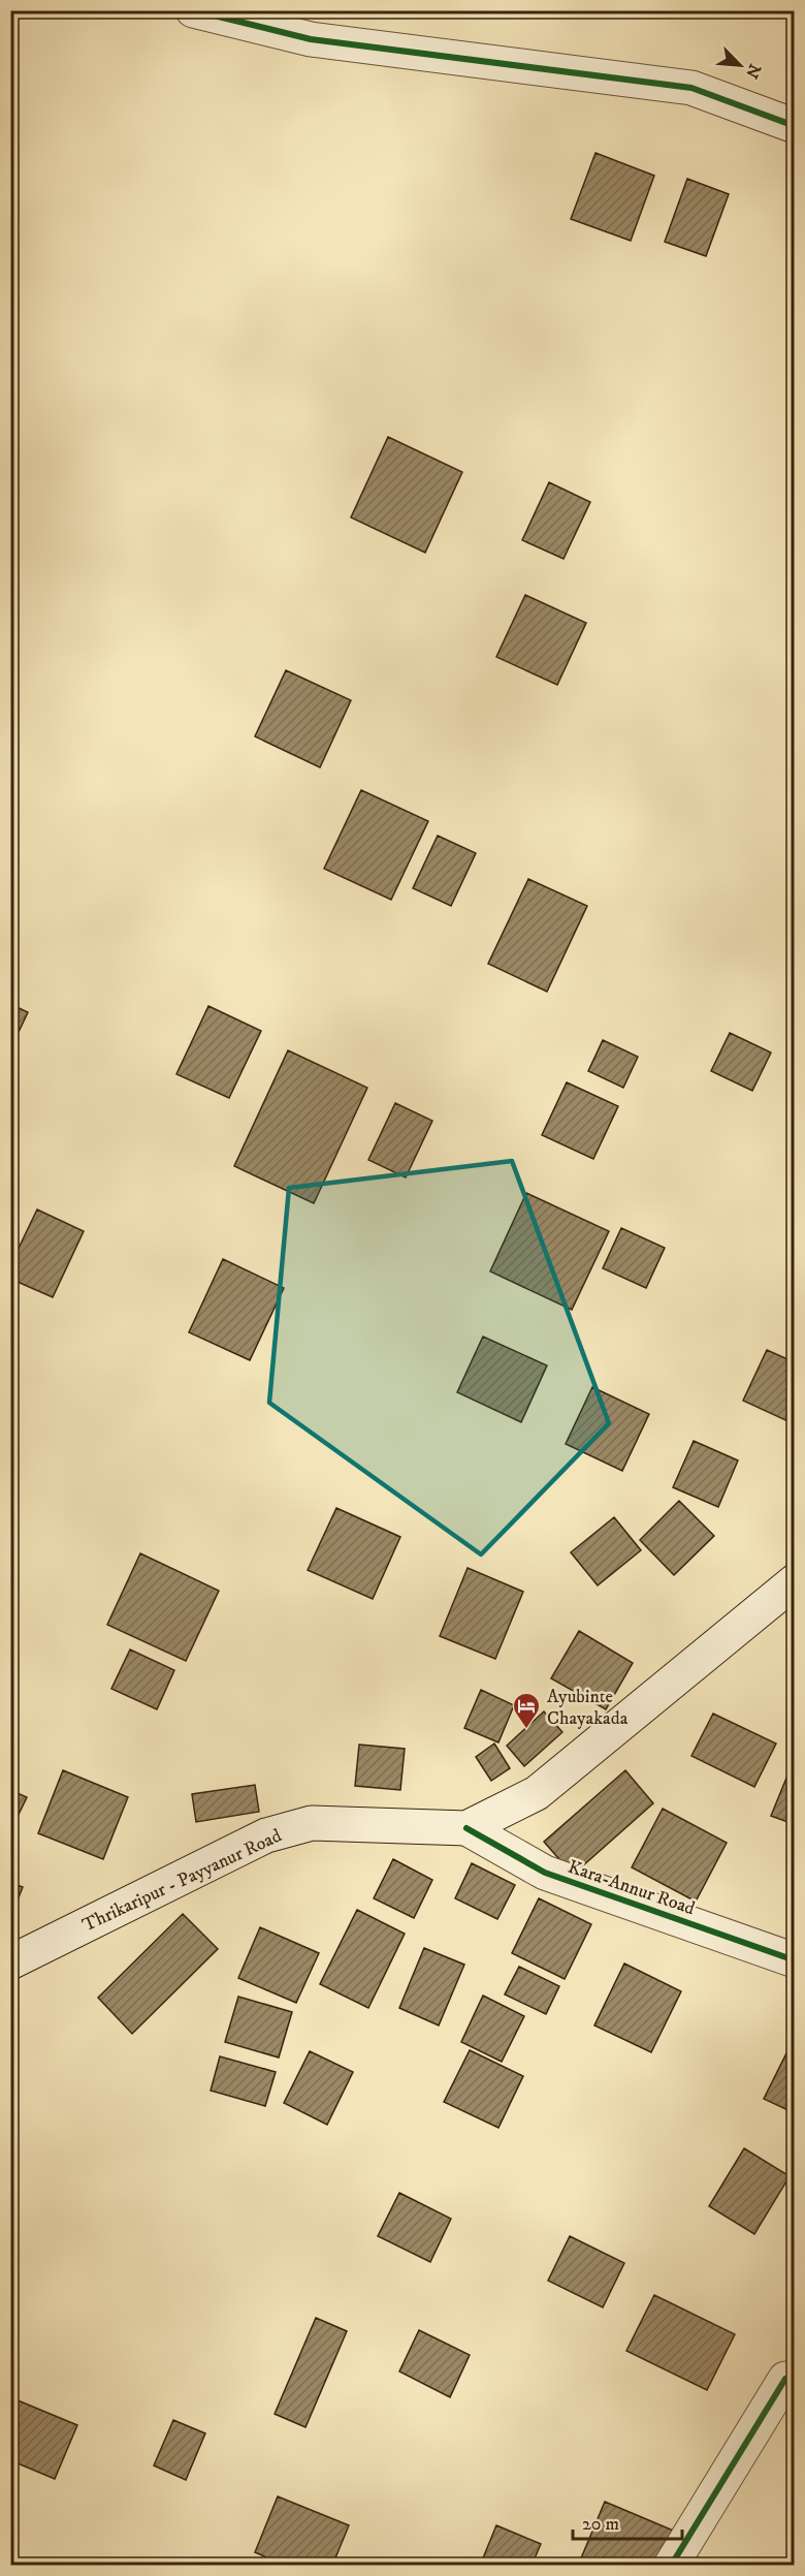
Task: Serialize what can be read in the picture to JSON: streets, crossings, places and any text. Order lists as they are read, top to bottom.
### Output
{
  "streets": {
    "street": ["Thrikaripur - Payyanur Road", "Kara-Annur Road"]
  },
  "crossings": [
    ["Thrikaripur - Payyanur Road", "Kara-Annur Road"]
  ],
  "places": {
    "hotel": ["Ayubinte Chayakada"]
  },
  "scale_bar": "20 m",
  "north": "bottom right"
}
